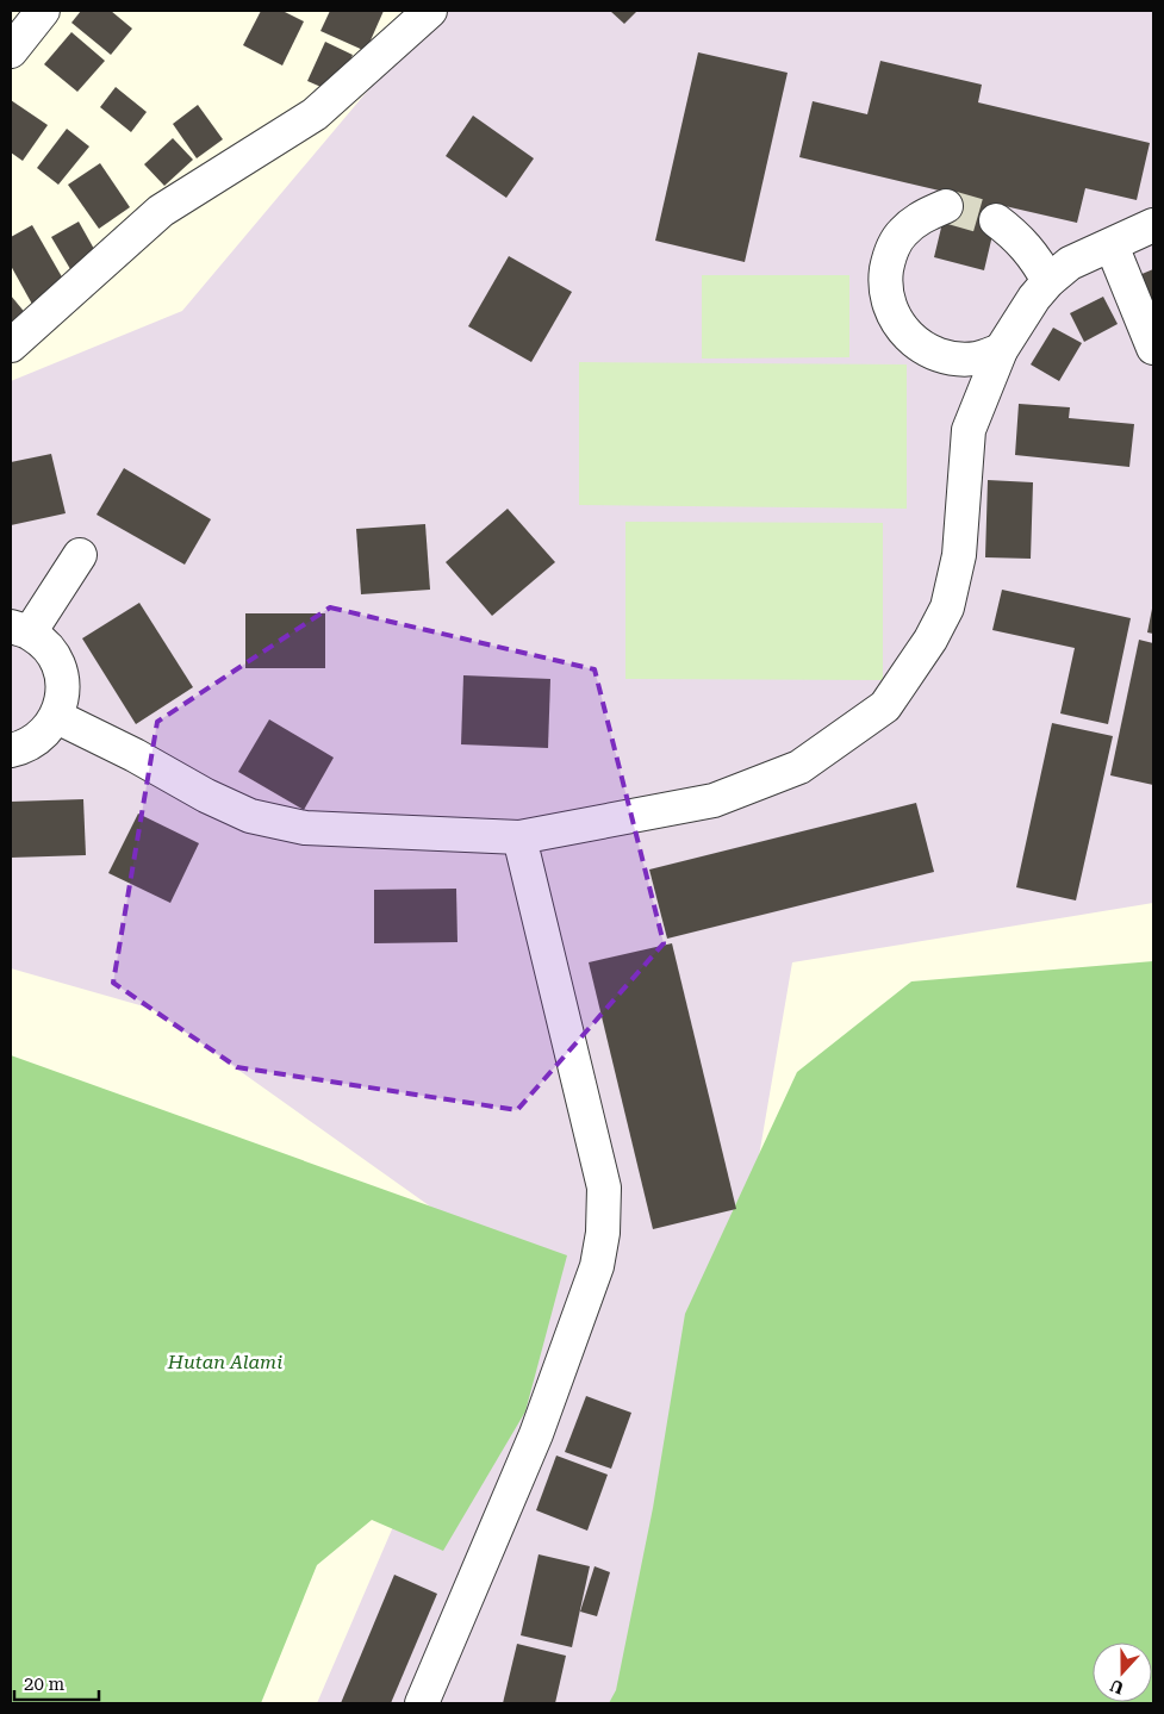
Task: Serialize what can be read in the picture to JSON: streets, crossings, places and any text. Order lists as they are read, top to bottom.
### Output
{
  "parks": ["Hutan Alami"],
  "scale_bar": "20 m",
  "north": "bottom"
}
